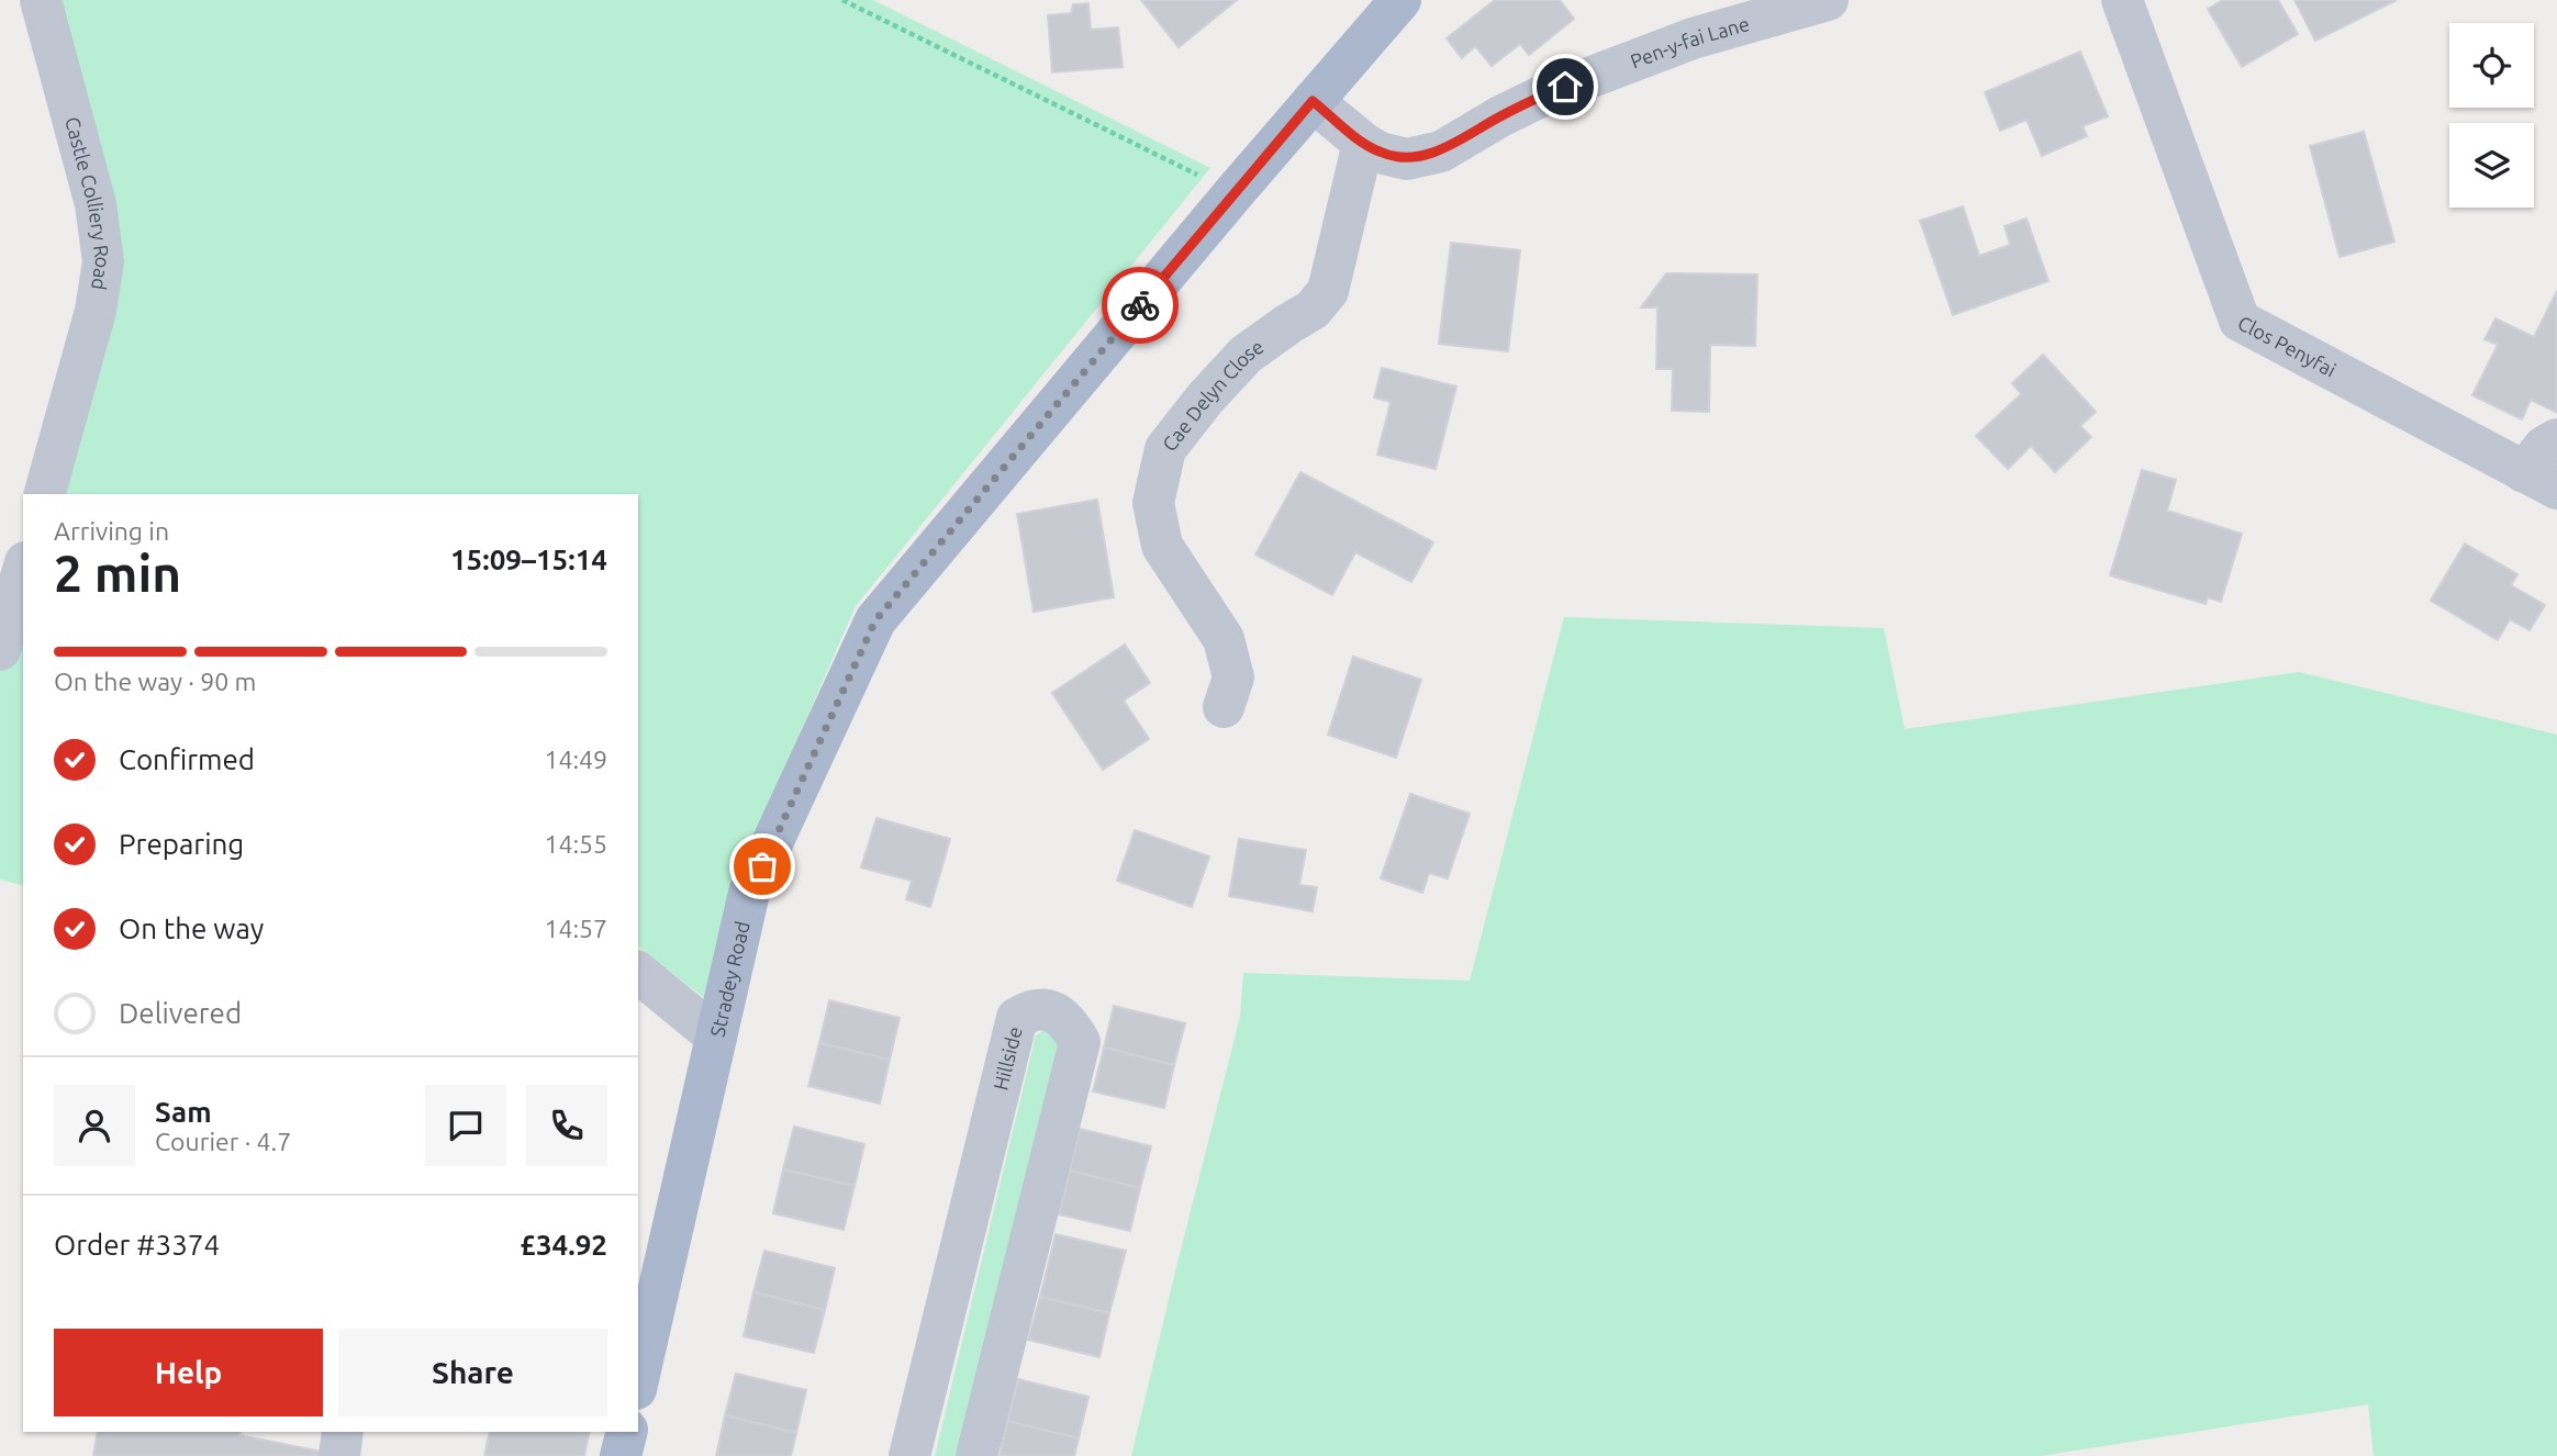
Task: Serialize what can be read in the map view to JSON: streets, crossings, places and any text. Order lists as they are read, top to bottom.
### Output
{
  "streets": {
    "main road": ["Stradey Road"],
    "street": [
      "Pen-y-fai Lane",
      "Castle Colliery Road",
      "Clos Penyfai",
      "Cae Delyn Close",
      "Hillside"
    ]
  },
  "crossings": [
    ["Pen-y-fai Lane", "Cae Delyn Close"],
    ["Pen-y-fai Lane", "Stradey Road"]
  ],
  "page": {
    "heading": ["2 min", "Arriving in", "15:09–15:14"],
    "panel": [
      "Sam",
      "Courier · 4.7",
      "Order #3374",
      "£34.92"
    ],
    "bar": "On the way · 90 m",
    "list": [
      ["Confirmed", "14:49"],
      ["Preparing", "14:55"],
      ["On the way", "14:57"],
      "Delivered"
    ],
    "buttons": ["Help", "Share"]
  }
}
